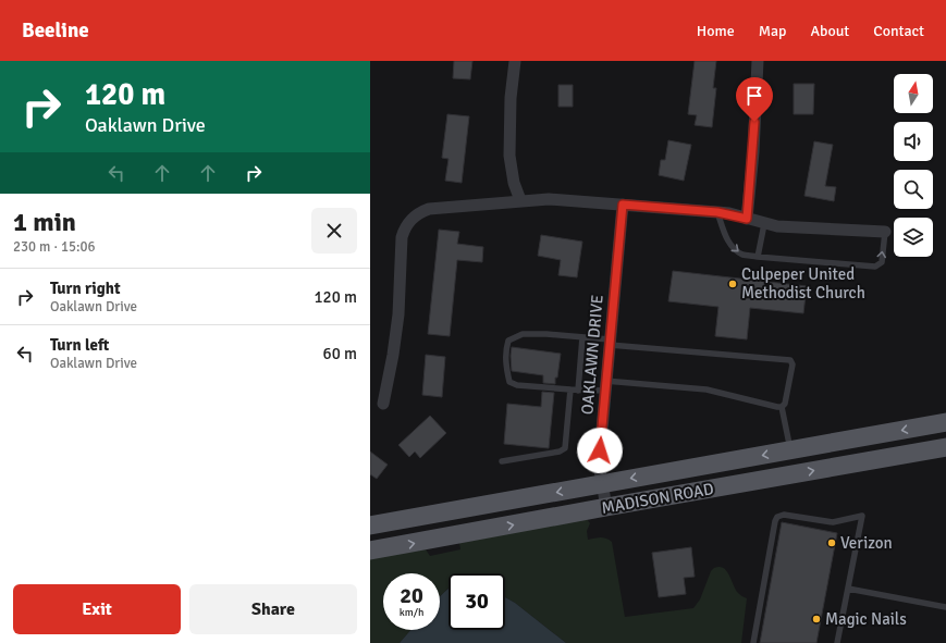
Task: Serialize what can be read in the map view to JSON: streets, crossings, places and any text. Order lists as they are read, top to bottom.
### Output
{
  "streets": {
    "main road": ["MADISON ROAD"],
    "street": ["OAKLAWN DRIVE"]
  },
  "crossings": [
    ["OAKLAWN DRIVE", "MADISON ROAD"]
  ],
  "places": ["Culpeper United Methodist Church", "Verizon", "Magic Nails"],
  "north": "top",
  "page": {
    "header": "Beeline",
    "nav": [
      "Home",
      "Map",
      "About",
      "Contact"
    ],
    "turn": ["120 m", "Oaklawn Drive"],
    "heading": ["1 min", "230 m · 15:06"],
    "list": [
      {
        "name": "Turn right",
        "note": "Oaklawn Drive",
        "value": "120 m"
      },
      {
        "name": "Turn left",
        "note": "Oaklawn Drive",
        "value": "60 m"
      }
    ],
    "speed": "20 km/h",
    "limit": "30",
    "buttons": ["Exit", "Share"]
  }
}
